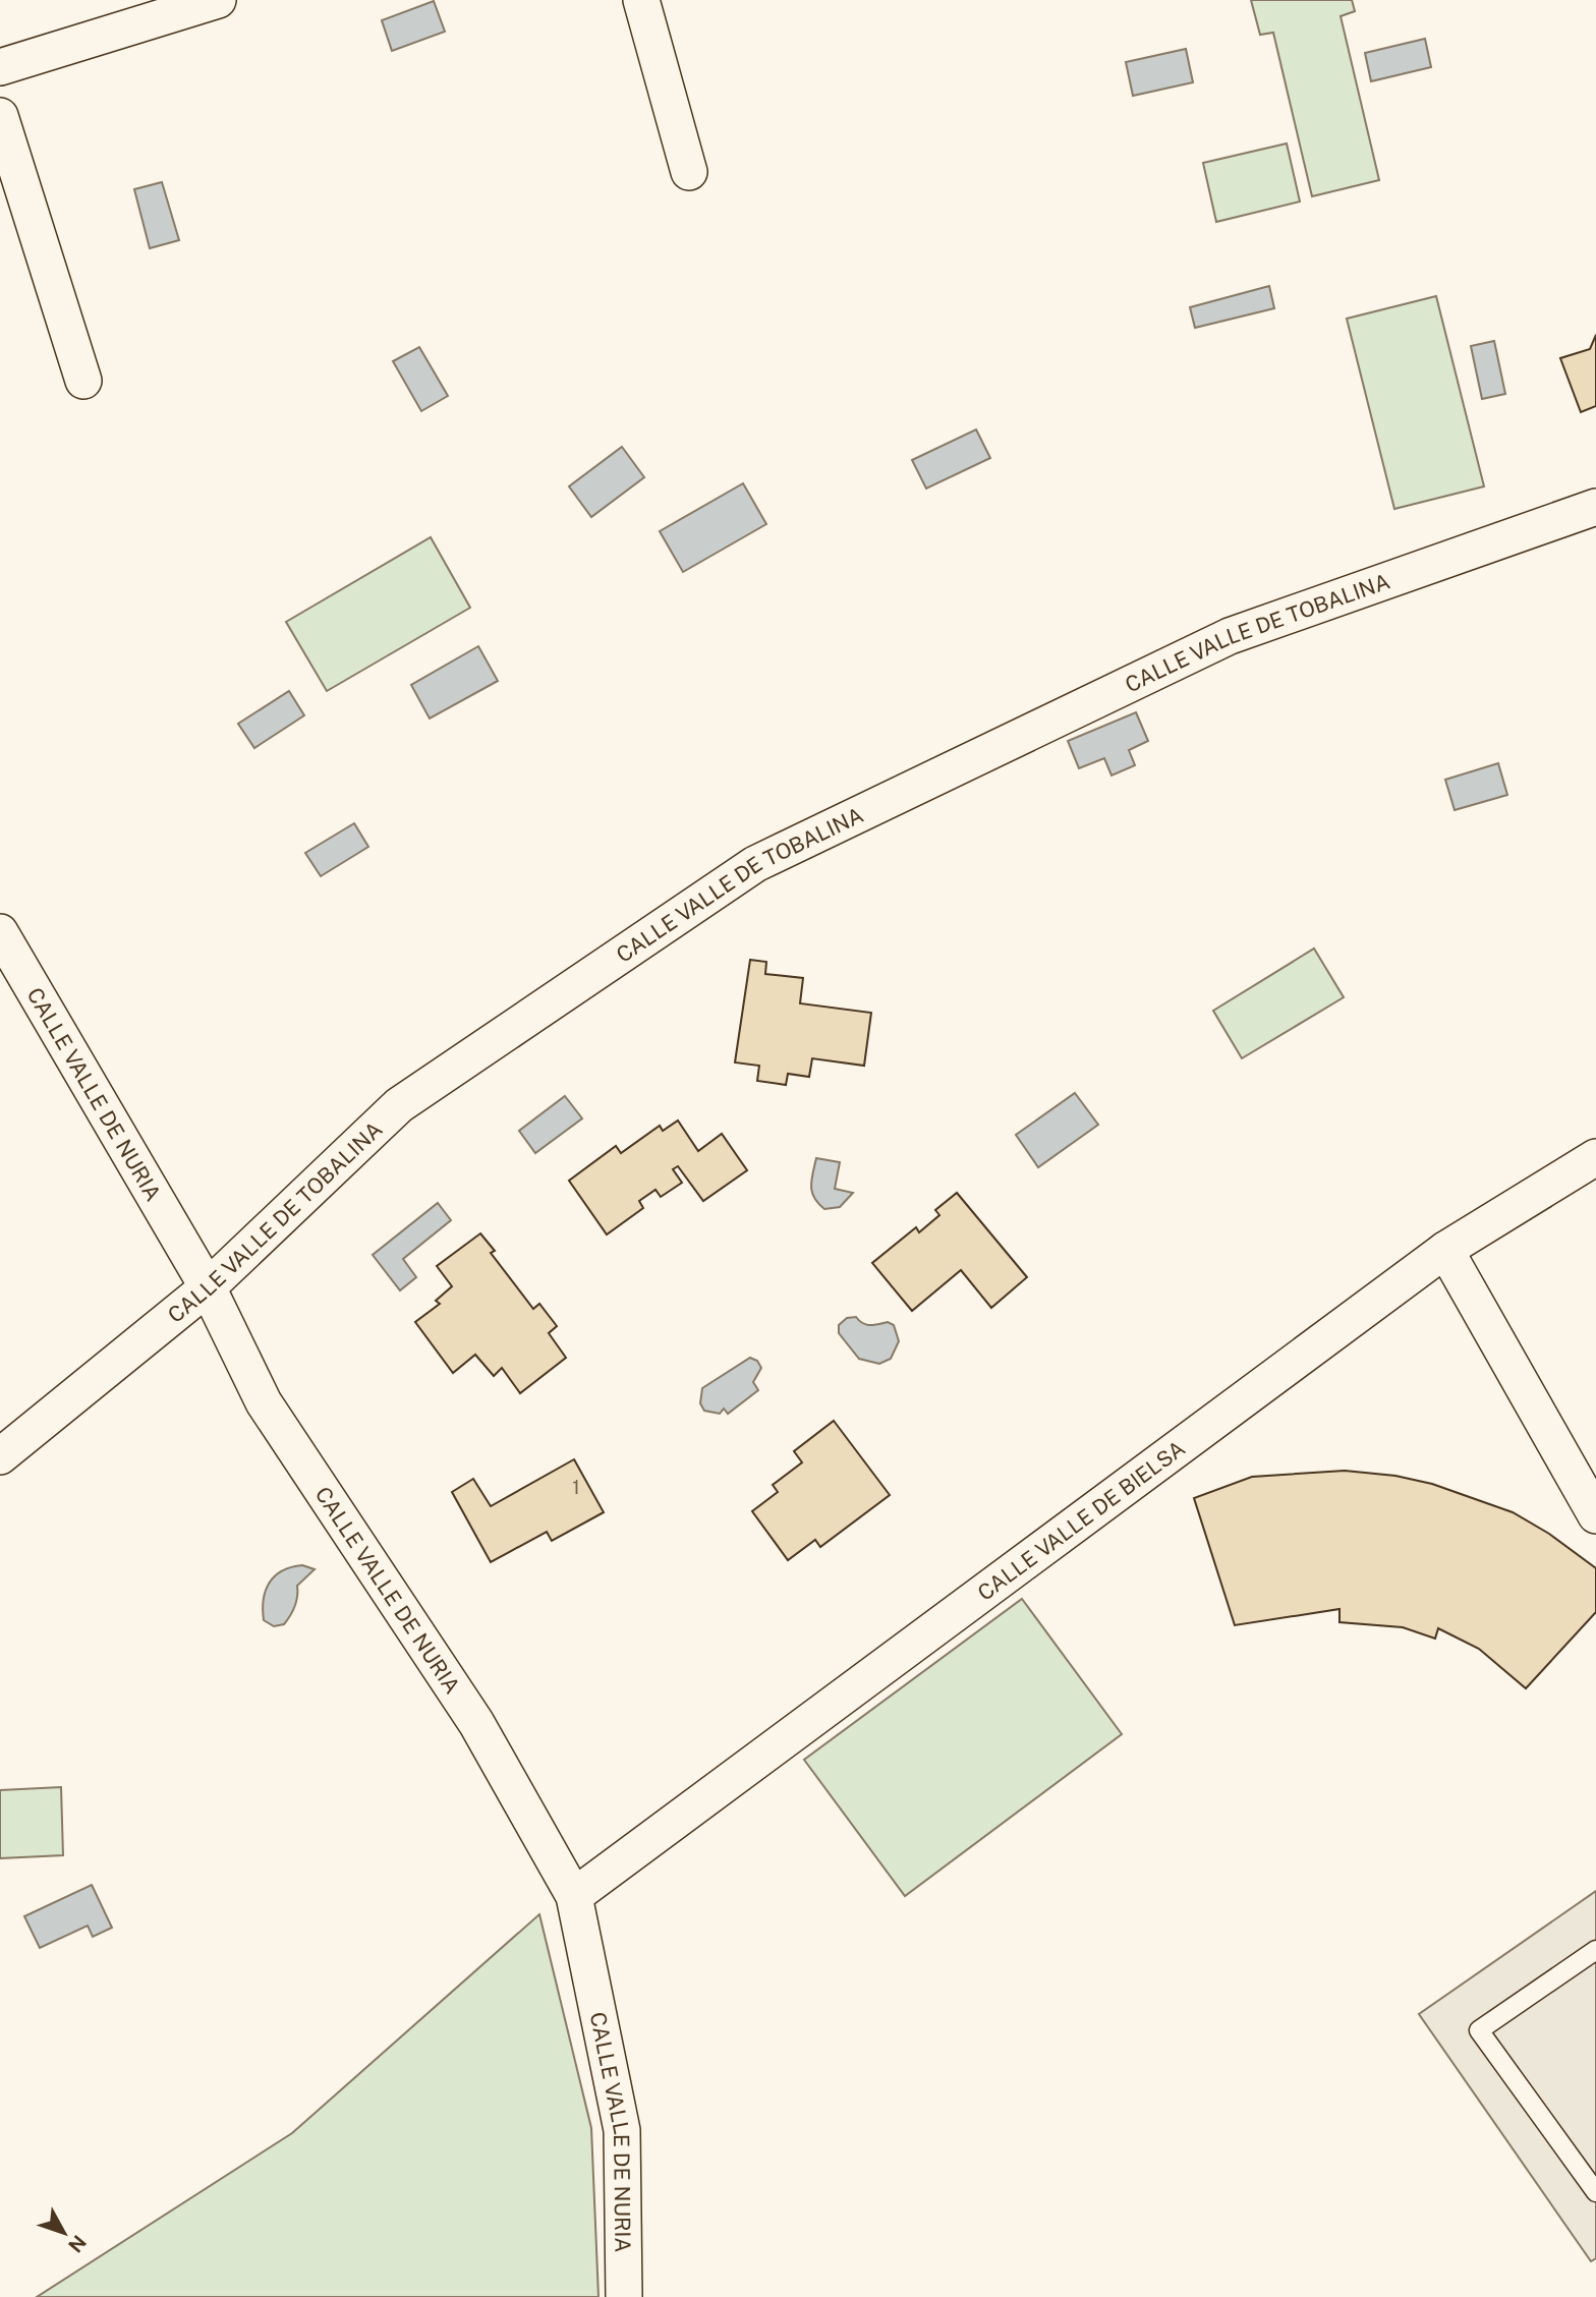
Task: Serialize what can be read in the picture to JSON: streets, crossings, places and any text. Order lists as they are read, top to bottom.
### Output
{
  "streets": {
    "street": ["CALLE VALLE DE TOBALINA", "CALLE VALLE DE NURIA", "CALLE VALLE DE BIELSA"]
  },
  "crossings": [
    ["CALLE VALLE DE TOBALINA", "CALLE VALLE DE NURIA"],
    ["CALLE VALLE DE NURIA", "CALLE VALLE DE BIELSA"]
  ],
  "house_numbers": ["1"],
  "north": "bottom right"
}
